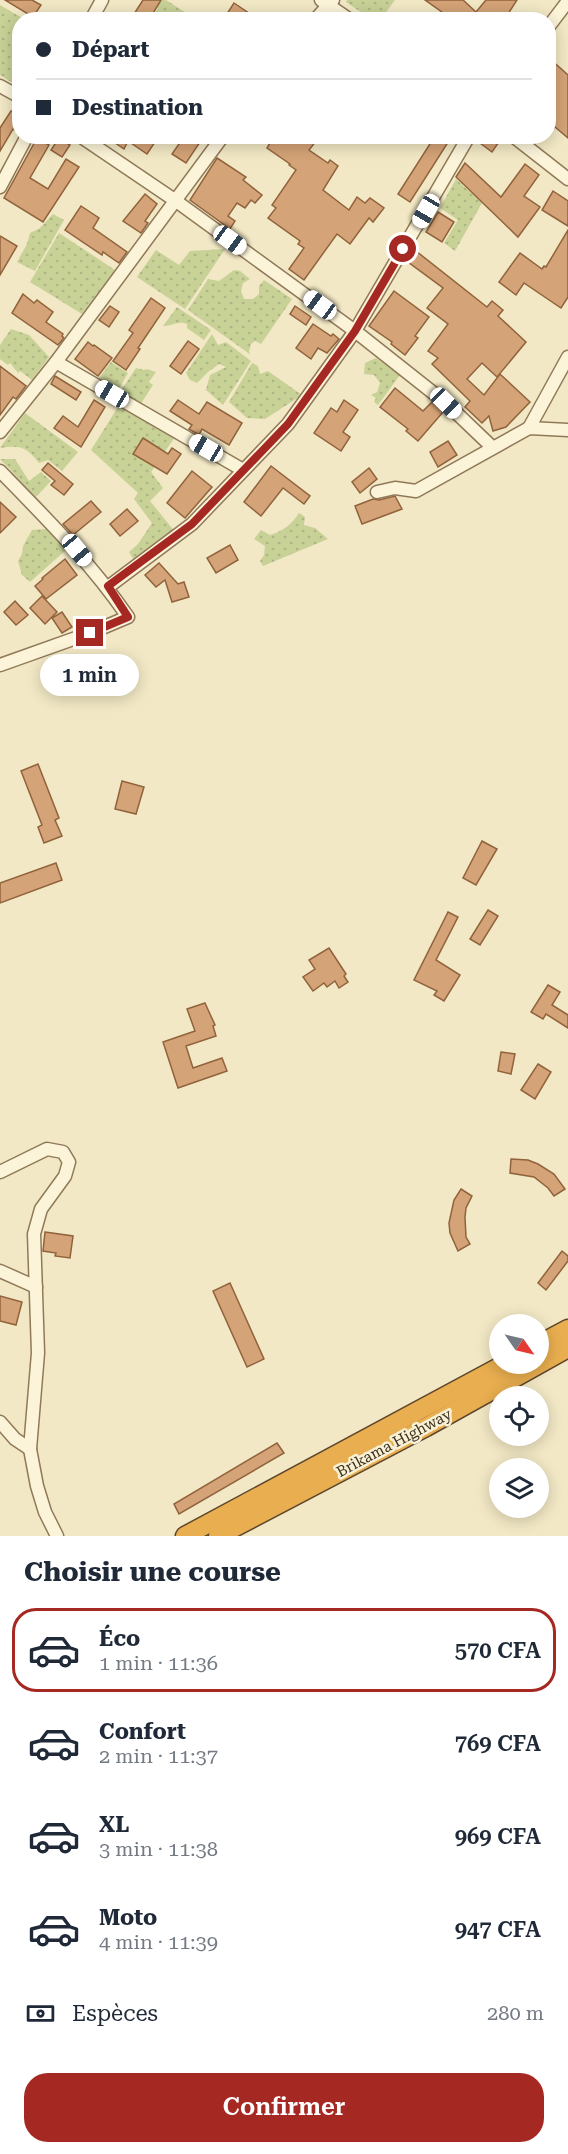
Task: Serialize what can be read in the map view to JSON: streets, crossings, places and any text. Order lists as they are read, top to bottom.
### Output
{
  "streets": {
    "highway": ["Brikama Highway"]
  },
  "north": "bottom right",
  "page": {
    "banner": ["Départ", "Destination"],
    "bubble": "1 min",
    "heading": "Choisir une course",
    "list": [
      {
        "name": "Éco",
        "note": "1 min · 11:36",
        "value": "570 CFA"
      },
      {
        "name": "Confort",
        "note": "2 min · 11:37",
        "value": "769 CFA"
      },
      {
        "name": "XL",
        "note": "3 min · 11:38",
        "value": "969 CFA"
      },
      {
        "name": "Moto",
        "note": "4 min · 11:39",
        "value": "947 CFA"
      }
    ],
    "pay": ["Espèces", "280 m"],
    "buttons": "Confirmer"
  }
}
